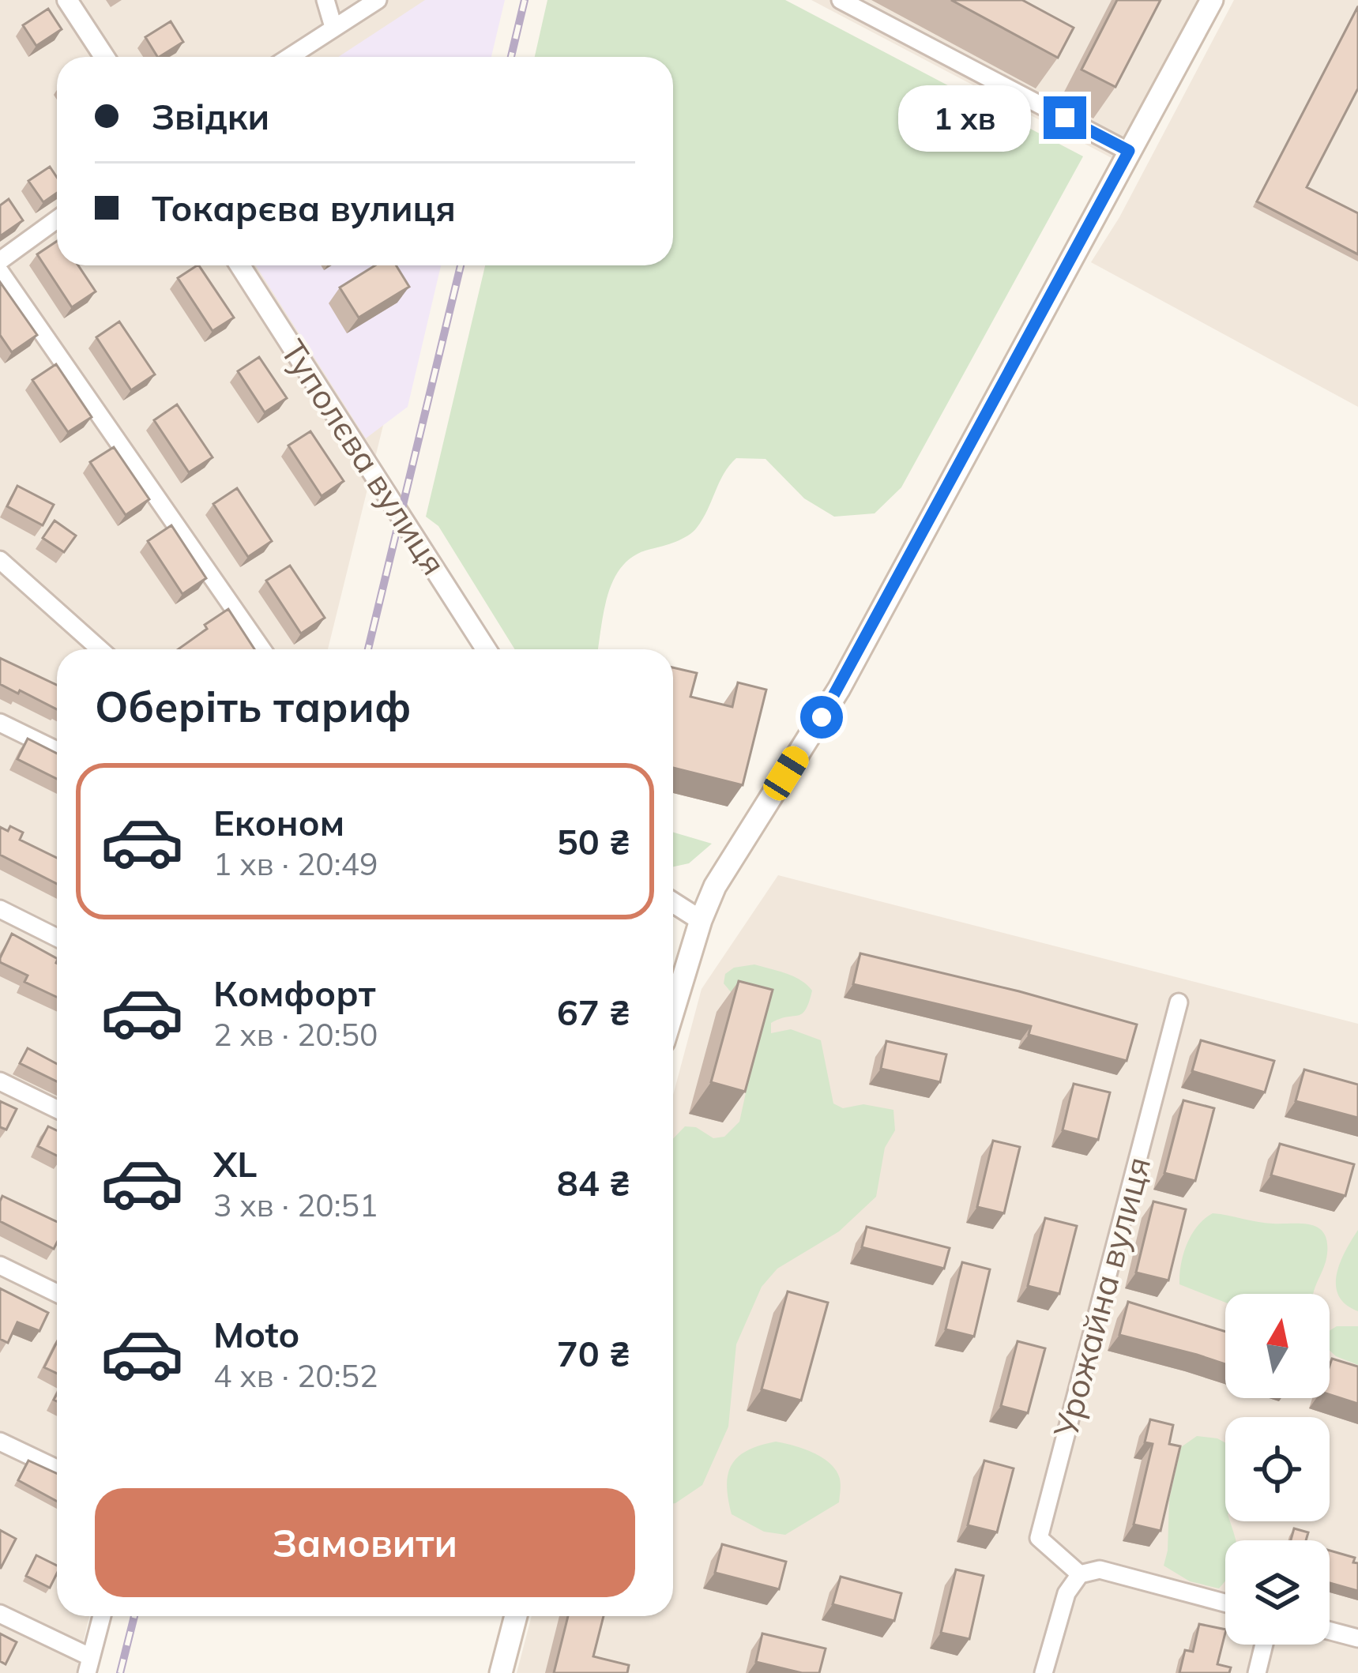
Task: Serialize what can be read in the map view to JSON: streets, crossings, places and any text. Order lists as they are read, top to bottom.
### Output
{
  "streets": {
    "street": ["Туполєва вулиця", "Урожайна вулиця"]
  },
  "north": "top",
  "page": {
    "banner": ["Звідки", "Токарєва вулиця"],
    "bubble": "1 хв",
    "heading": "Оберіть тариф",
    "list": [
      {
        "name": "Економ",
        "note": "1 хв · 20:49",
        "value": "50 ₴"
      },
      {
        "name": "Комфорт",
        "note": "2 хв · 20:50",
        "value": "67 ₴"
      },
      {
        "name": "XL",
        "note": "3 хв · 20:51",
        "value": "84 ₴"
      },
      {
        "name": "Moto",
        "note": "4 хв · 20:52",
        "value": "70 ₴"
      }
    ],
    "buttons": "Замовити"
  }
}
